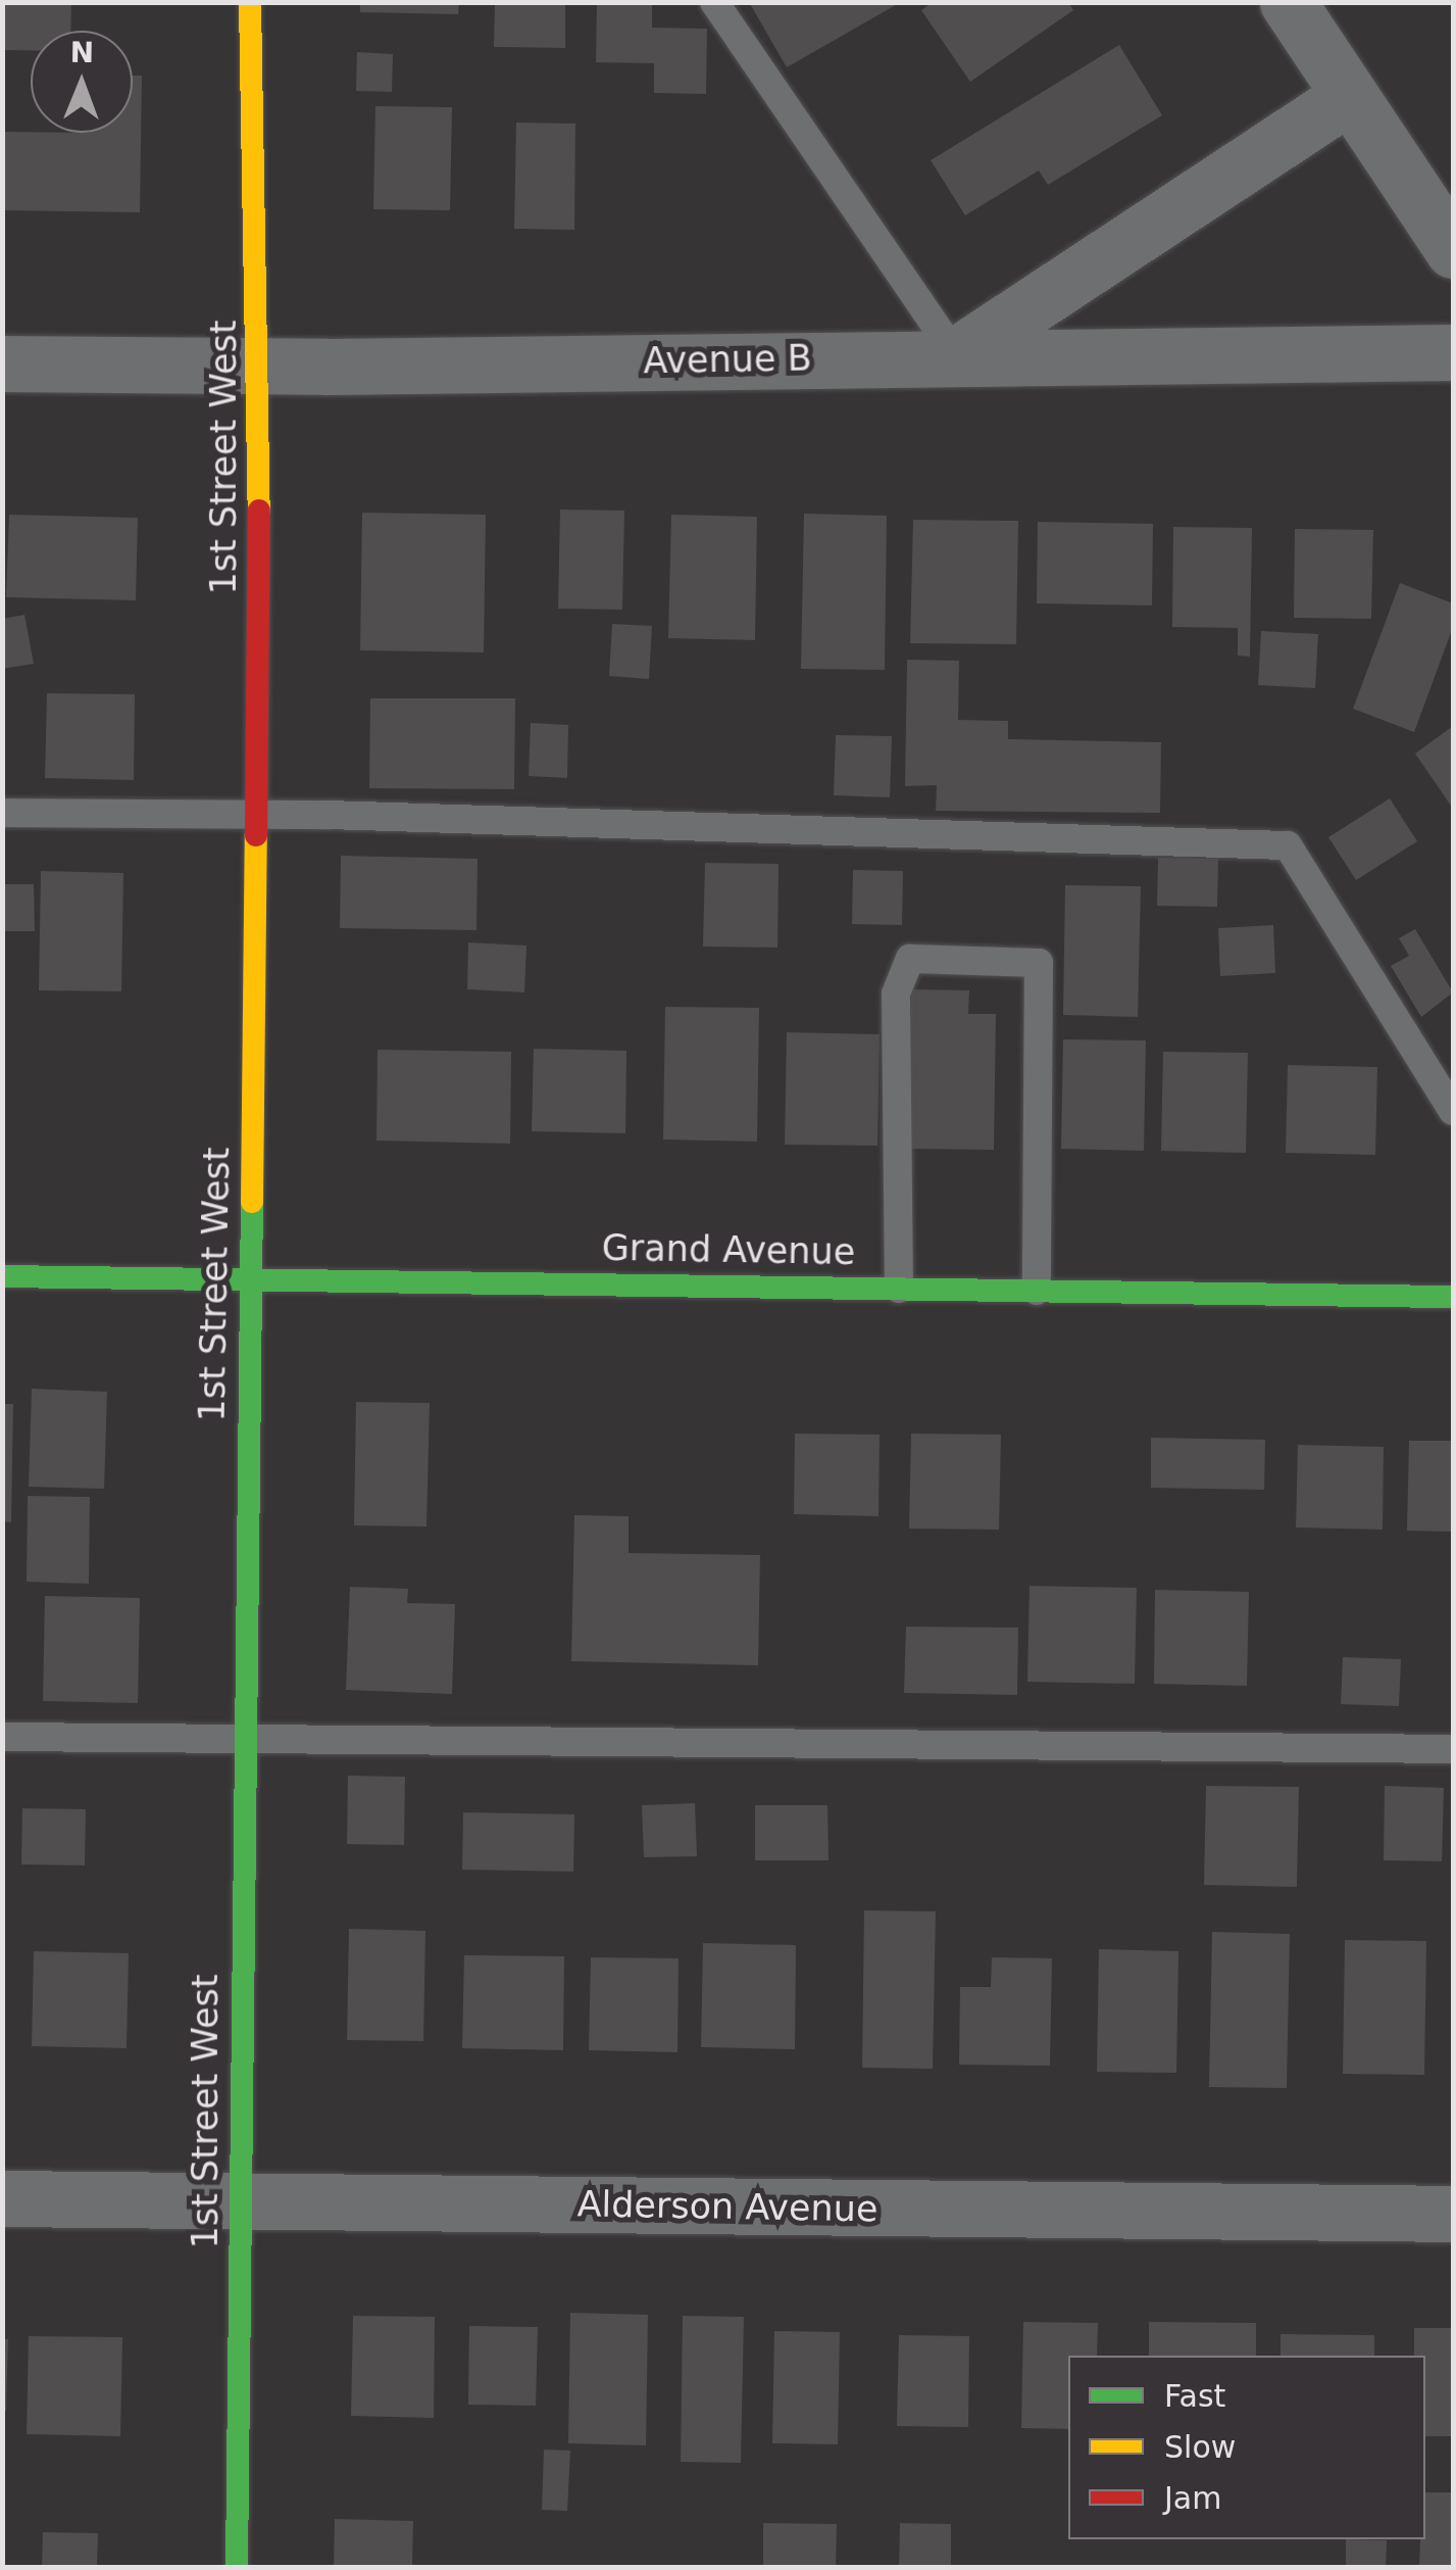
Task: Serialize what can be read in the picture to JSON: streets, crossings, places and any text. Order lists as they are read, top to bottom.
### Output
{
  "streets": {
    "street": [
      "Avenue B",
      "1st Street West",
      "Grand Avenue",
      "Alderson Avenue"
    ]
  },
  "crossings": [
    ["Avenue B", "1st Street West"],
    ["1st Street West", "Grand Avenue"],
    ["1st Street West", "Alderson Avenue"]
  ],
  "legend": ["Fast", "Slow", "Jam"],
  "north": "top"
}
